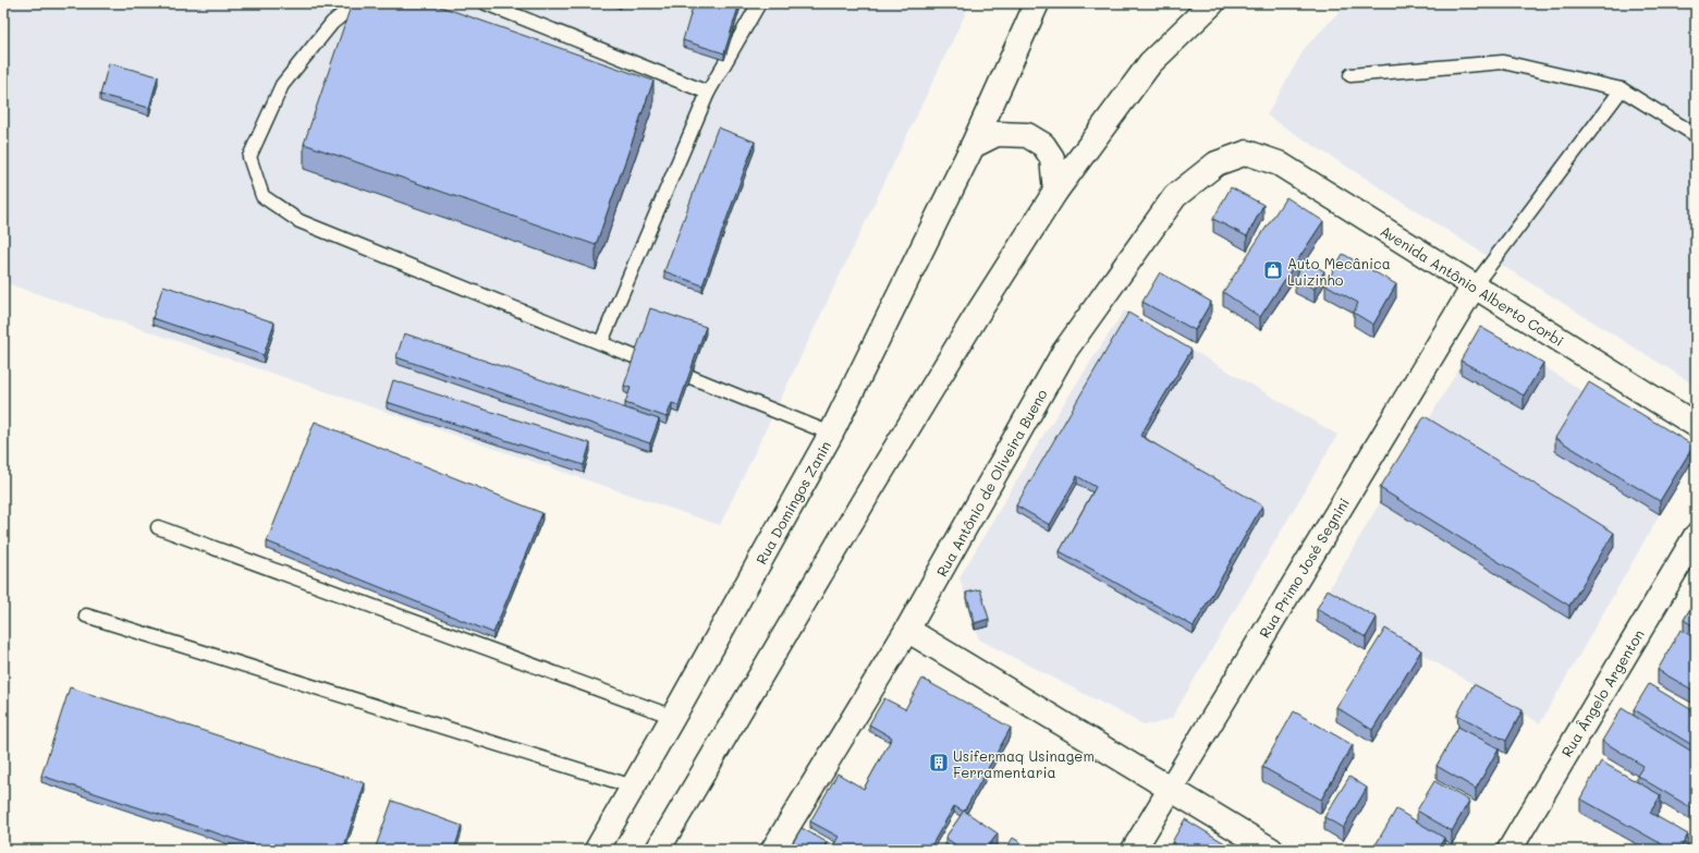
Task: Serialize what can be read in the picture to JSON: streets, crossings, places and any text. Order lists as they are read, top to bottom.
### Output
{
  "streets": {
    "street": [
      "Avenida Antônio Alberto Corbi",
      "Rua Antônio de Oliveira Bueno",
      "Rua Domingos Zanin",
      "Rua Primo José Segnini",
      "Rua Ângelo Argenton"
    ]
  },
  "crossings": [
    ["Avenida Antônio Alberto Corbi", "Rua Antônio de Oliveira Bueno"],
    ["Avenida Antônio Alberto Corbi", "Rua Primo José Segnini"]
  ],
  "places": {
    "shop": ["Auto Mecânica Luizinho"],
    "building": ["Usifermaq Usinagem Ferramentaria"]
  }
}
